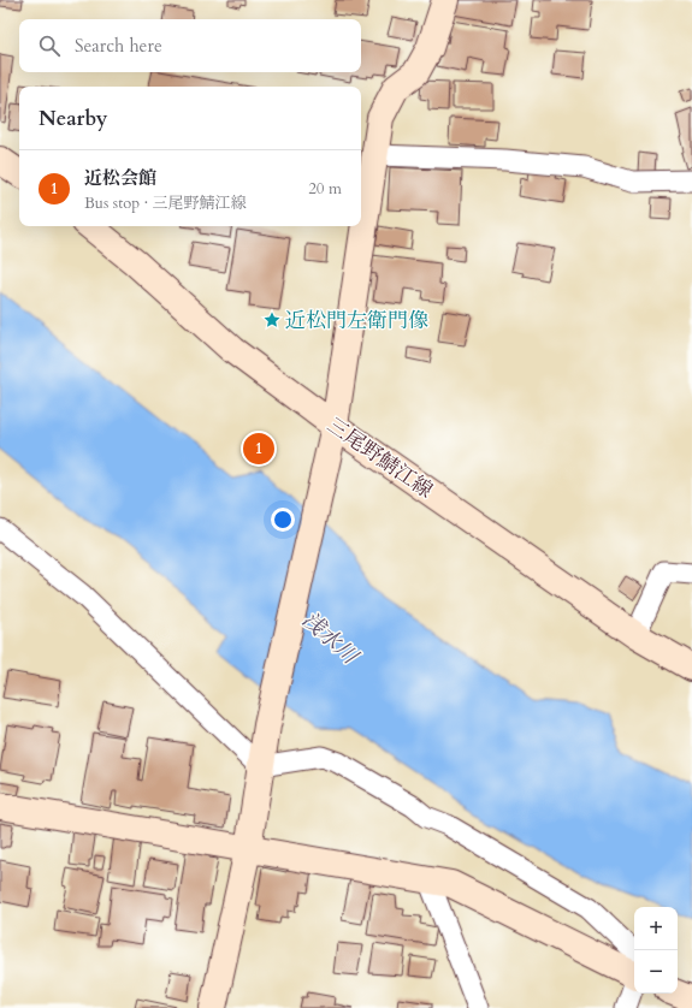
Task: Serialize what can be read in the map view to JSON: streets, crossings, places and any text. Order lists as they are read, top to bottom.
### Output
{
  "streets": {
    "street": ["三尾野鯖江線"]
  },
  "water": ["浅水川"],
  "places": {
    "place": ["近松門左衛門像"]
  },
  "page": {
    "search": "Search here",
    "heading": "Nearby",
    "list": [
      {
        "mark": "1",
        "name": "近松会館",
        "note": "Bus stop · 三尾野鯖江線",
        "value": "20 m"
      }
    ],
    "pins": "1",
    "map_buttons": ["+", "−"]
  }
}
